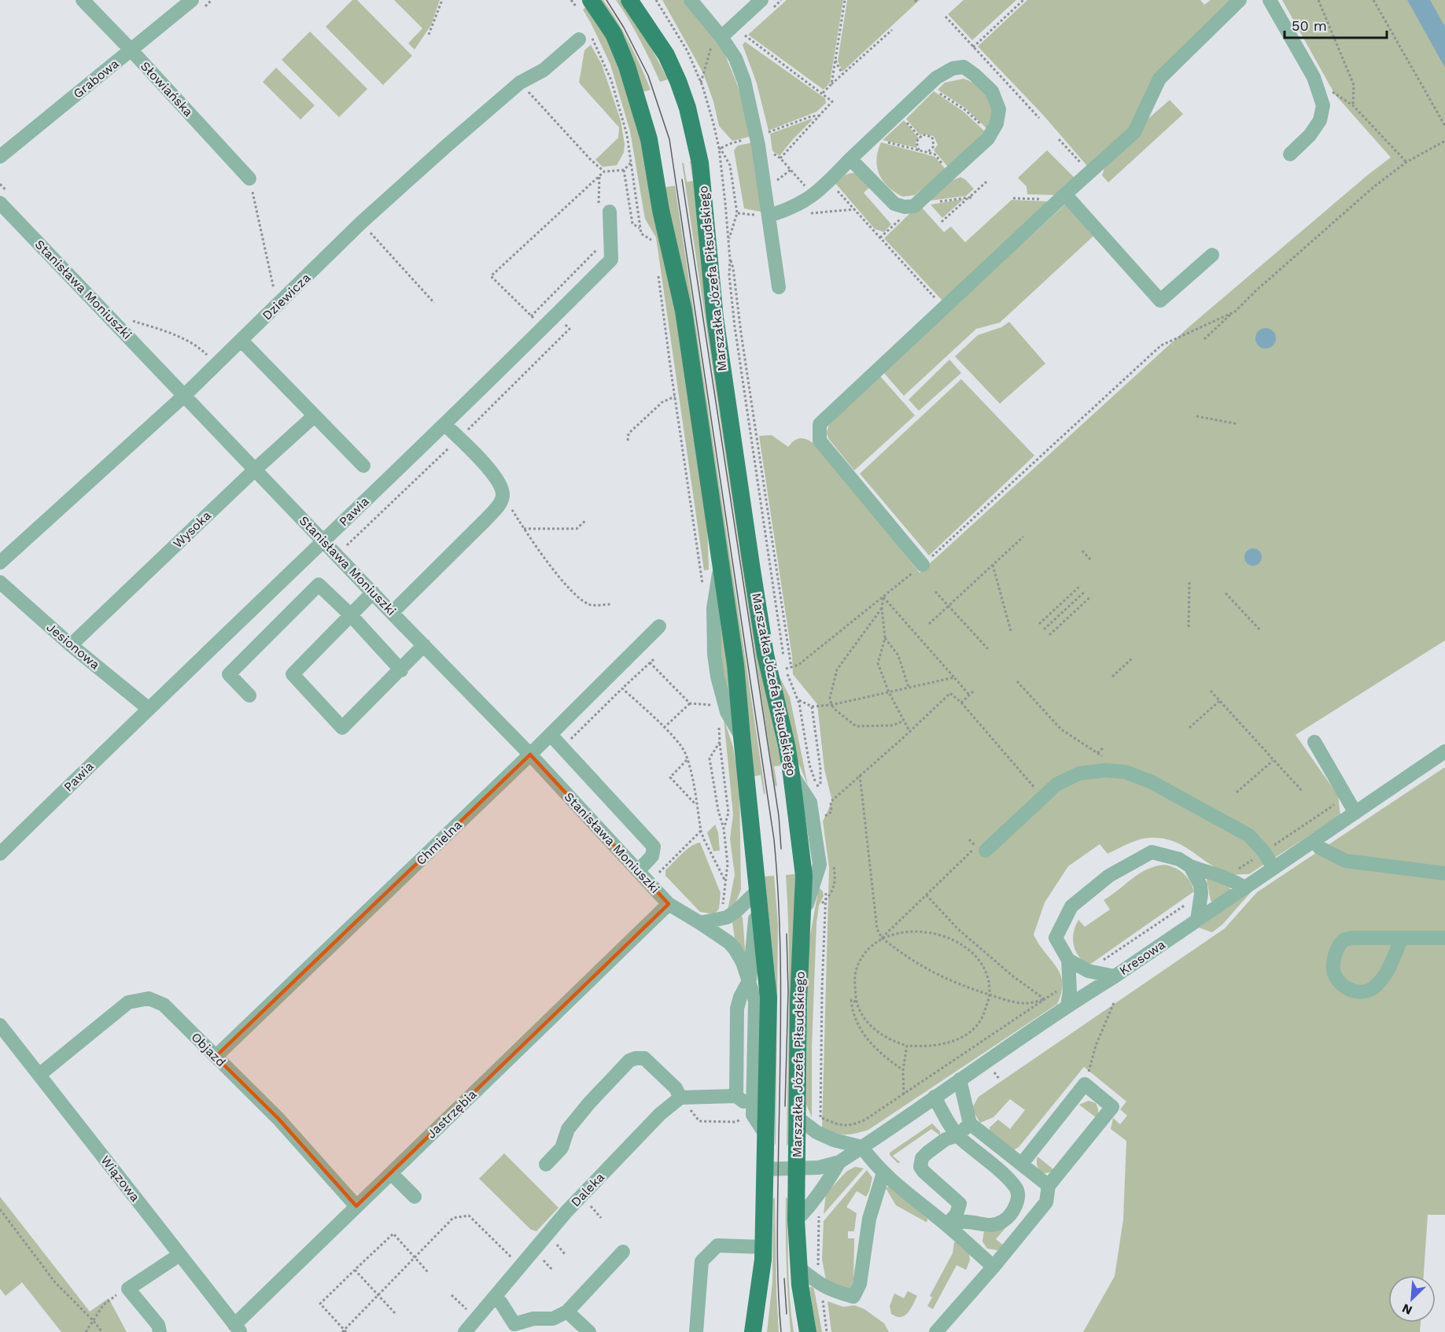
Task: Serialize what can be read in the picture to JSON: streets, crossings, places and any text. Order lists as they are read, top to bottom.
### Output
{
  "streets": {
    "main road": ["Marszałka Józefa Piłsudskiego"],
    "street": [
      "Grabowa",
      "Słowiańska",
      "Stanisława Moniuszki",
      "Dziewicza",
      "Pawia",
      "Wysoka",
      "Jesionowa",
      "Chmielna",
      "Kresowa",
      "Objazd",
      "Jastrzębia",
      "Wiązowa",
      "Daleka"
    ]
  },
  "crossings": [
    ["Grabowa", "Słowiańska"],
    ["Stanisława Moniuszki", "Dziewicza"],
    ["Stanisława Moniuszki", "Pawia"],
    ["Stanisława Moniuszki", "Wysoka"],
    ["Stanisława Moniuszki", "Chmielna"],
    ["Stanisława Moniuszki", "Jastrzębia"],
    ["Pawia", "Jesionowa"],
    ["Wysoka", "Jesionowa"],
    ["Chmielna", "Objazd"],
    ["Objazd", "Jastrzębia"],
    ["Objazd", "Wiązowa"],
    ["Jastrzębia", "Wiązowa"]
  ],
  "scale_bar": "50 m",
  "north": "bottom left"
}
